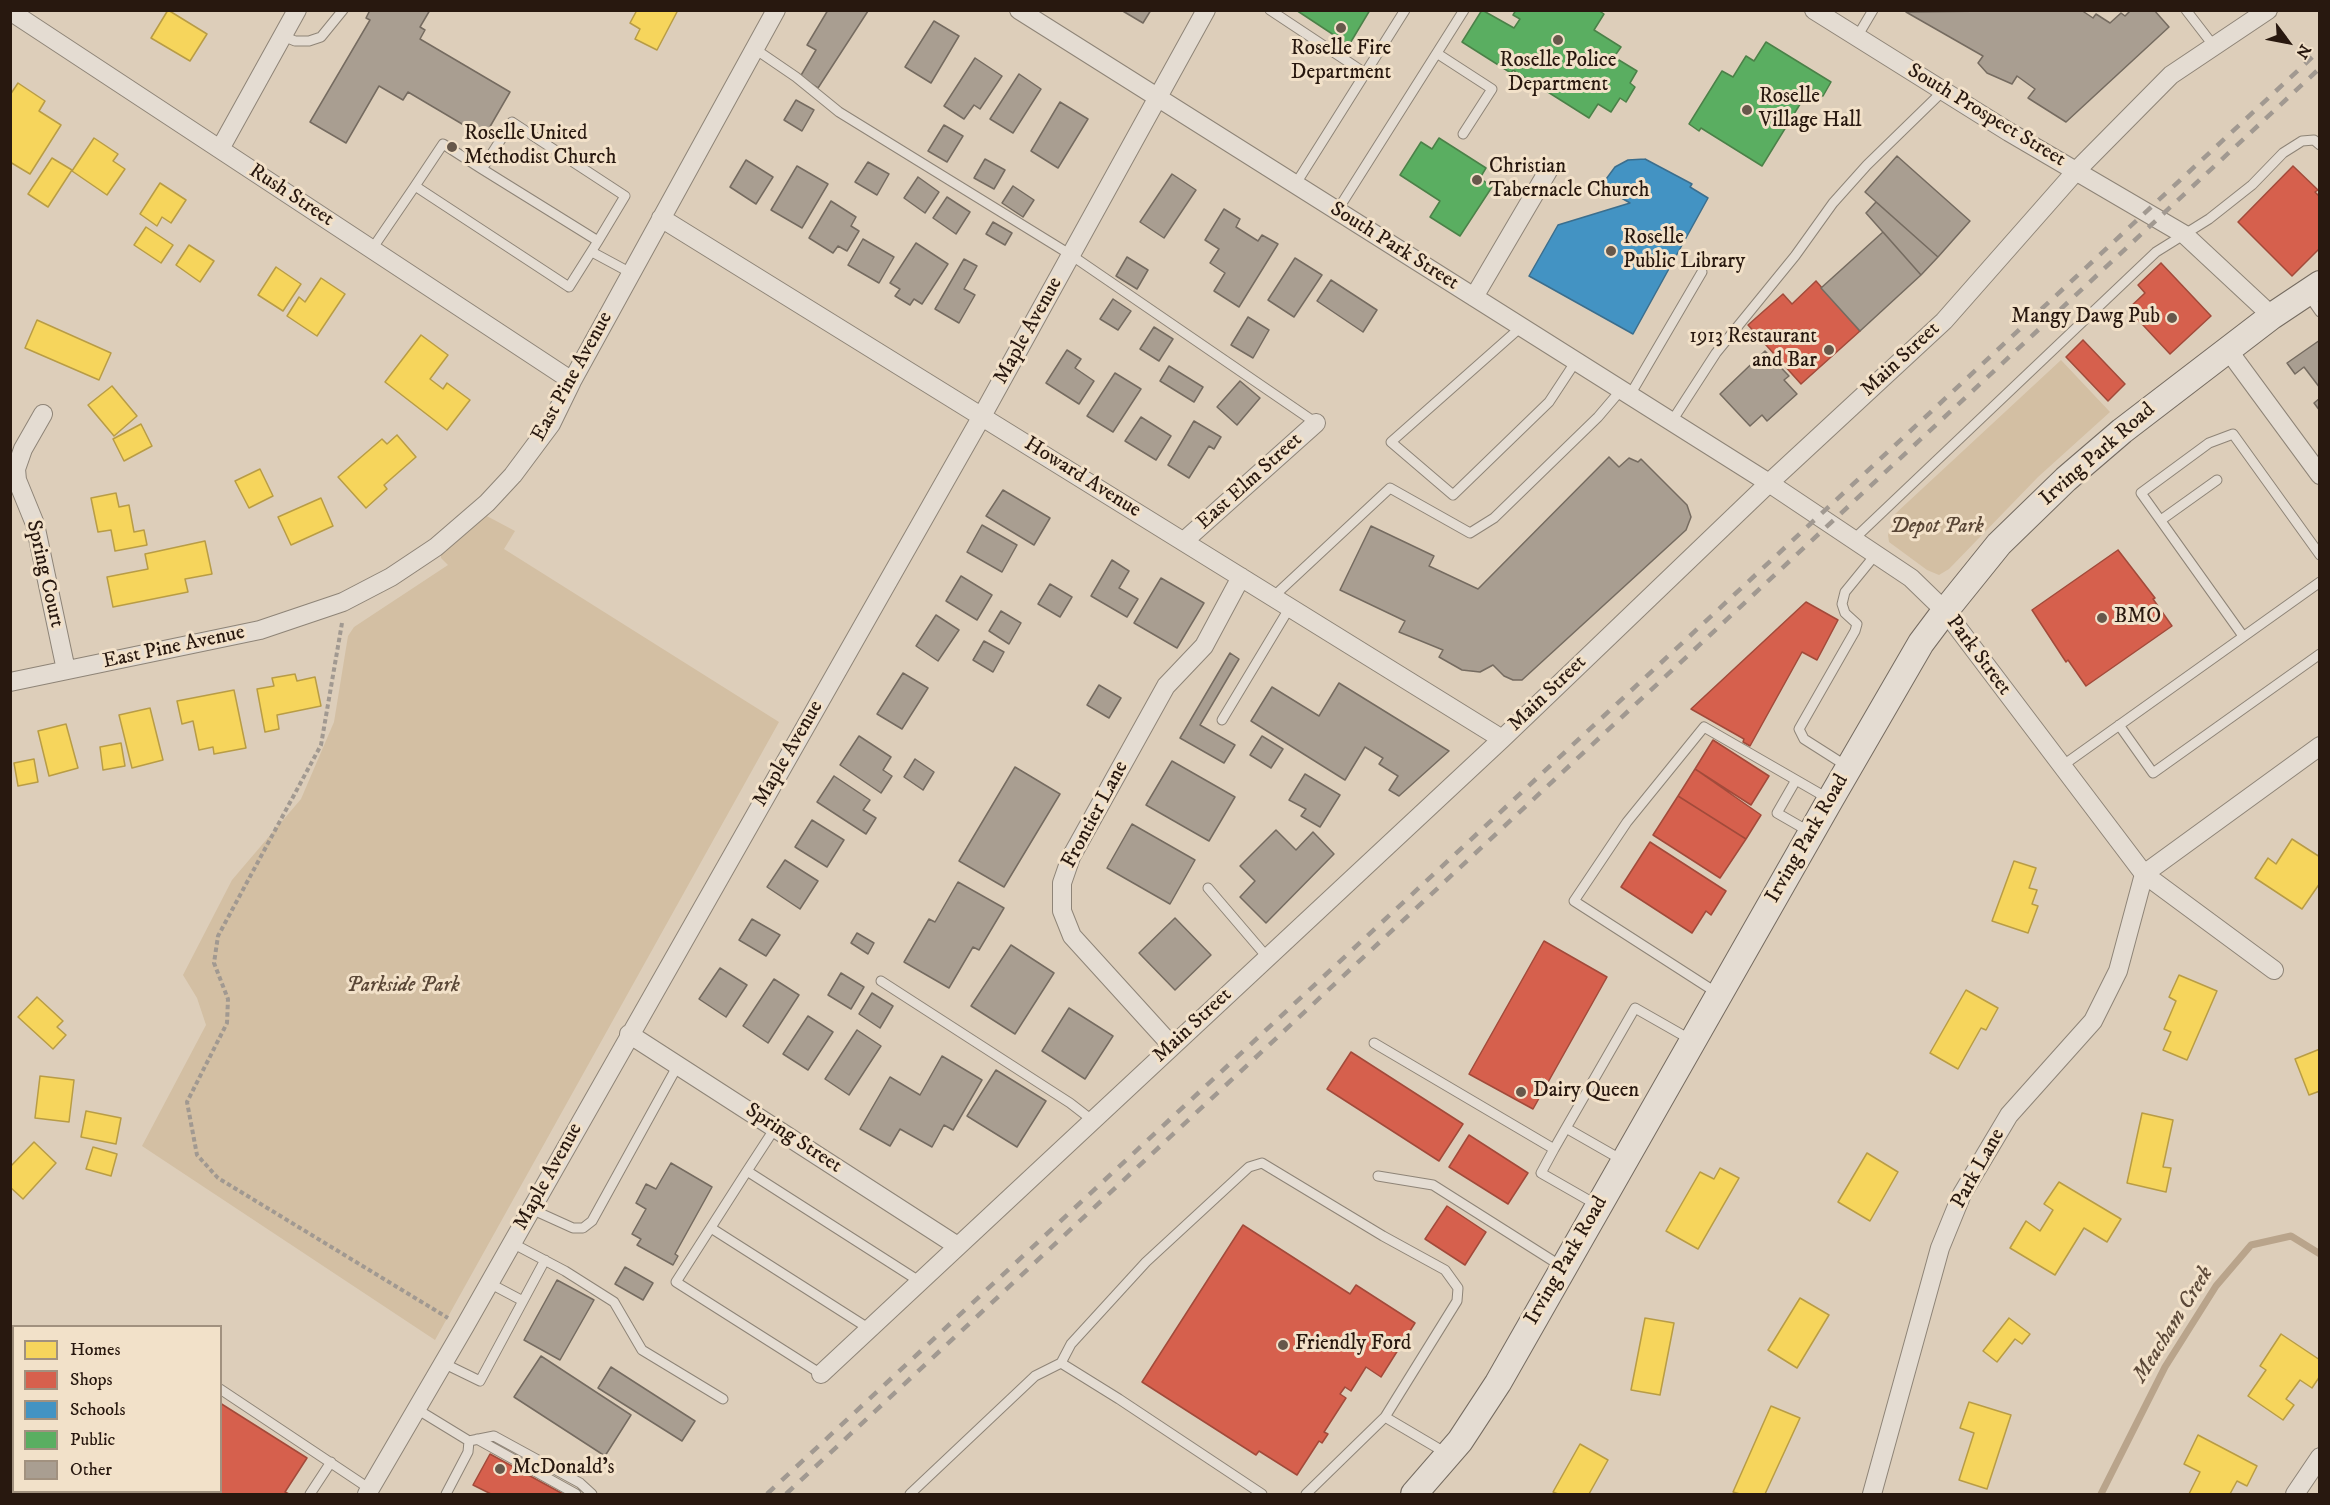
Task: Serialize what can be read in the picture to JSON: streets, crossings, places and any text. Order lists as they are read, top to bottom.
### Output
{
  "streets": {
    "main road": ["Irving Park Road"],
    "street": [
      "South Prospect Street",
      "Rush Street",
      "South Park Street",
      "Maple Avenue",
      "Main Street",
      "East Pine Avenue",
      "Howard Avenue",
      "East Elm Street",
      "Spring Court",
      "Park Street",
      "Frontier Lane",
      "Spring Street",
      "Park Lane"
    ]
  },
  "crossings": [
    ["South Prospect Street", "Main Street"],
    ["South Prospect Street", "Irving Park Road"],
    ["Rush Street", "East Pine Avenue"],
    ["South Park Street", "Maple Avenue"],
    ["South Park Street", "Main Street"],
    ["South Park Street", "Park Street"],
    ["Maple Avenue", "Howard Avenue"],
    ["Maple Avenue", "Spring Street"],
    ["Main Street", "Howard Avenue"],
    ["Main Street", "Park Street"],
    ["Main Street", "Frontier Lane"],
    ["Main Street", "Spring Street"],
    ["East Pine Avenue", "Howard Avenue"],
    ["East Pine Avenue", "Spring Court"],
    ["Irving Park Road", "Park Street"],
    ["Howard Avenue", "East Elm Street"],
    ["Howard Avenue", "Frontier Lane"],
    ["Park Street", "Park Lane"]
  ],
  "water": ["Meacham Creek"],
  "parks": ["Depot Park", "Parkside Park"],
  "places": [
    "Roselle Fire Department",
    "Roselle Police Department",
    "Roselle Village Hall",
    "Roselle United Methodist Church",
    "Christian Tabernacle Church",
    "Roselle Public Library",
    "Mangy Dawg Pub",
    "1913 Restaurant and Bar",
    "BMO",
    "Dairy Queen",
    "Friendly Ford",
    "McDonald's"
  ],
  "legend": [
    "Homes",
    "Shops",
    "Schools",
    "Public",
    "Other"
  ],
  "north": "bottom right"
}
